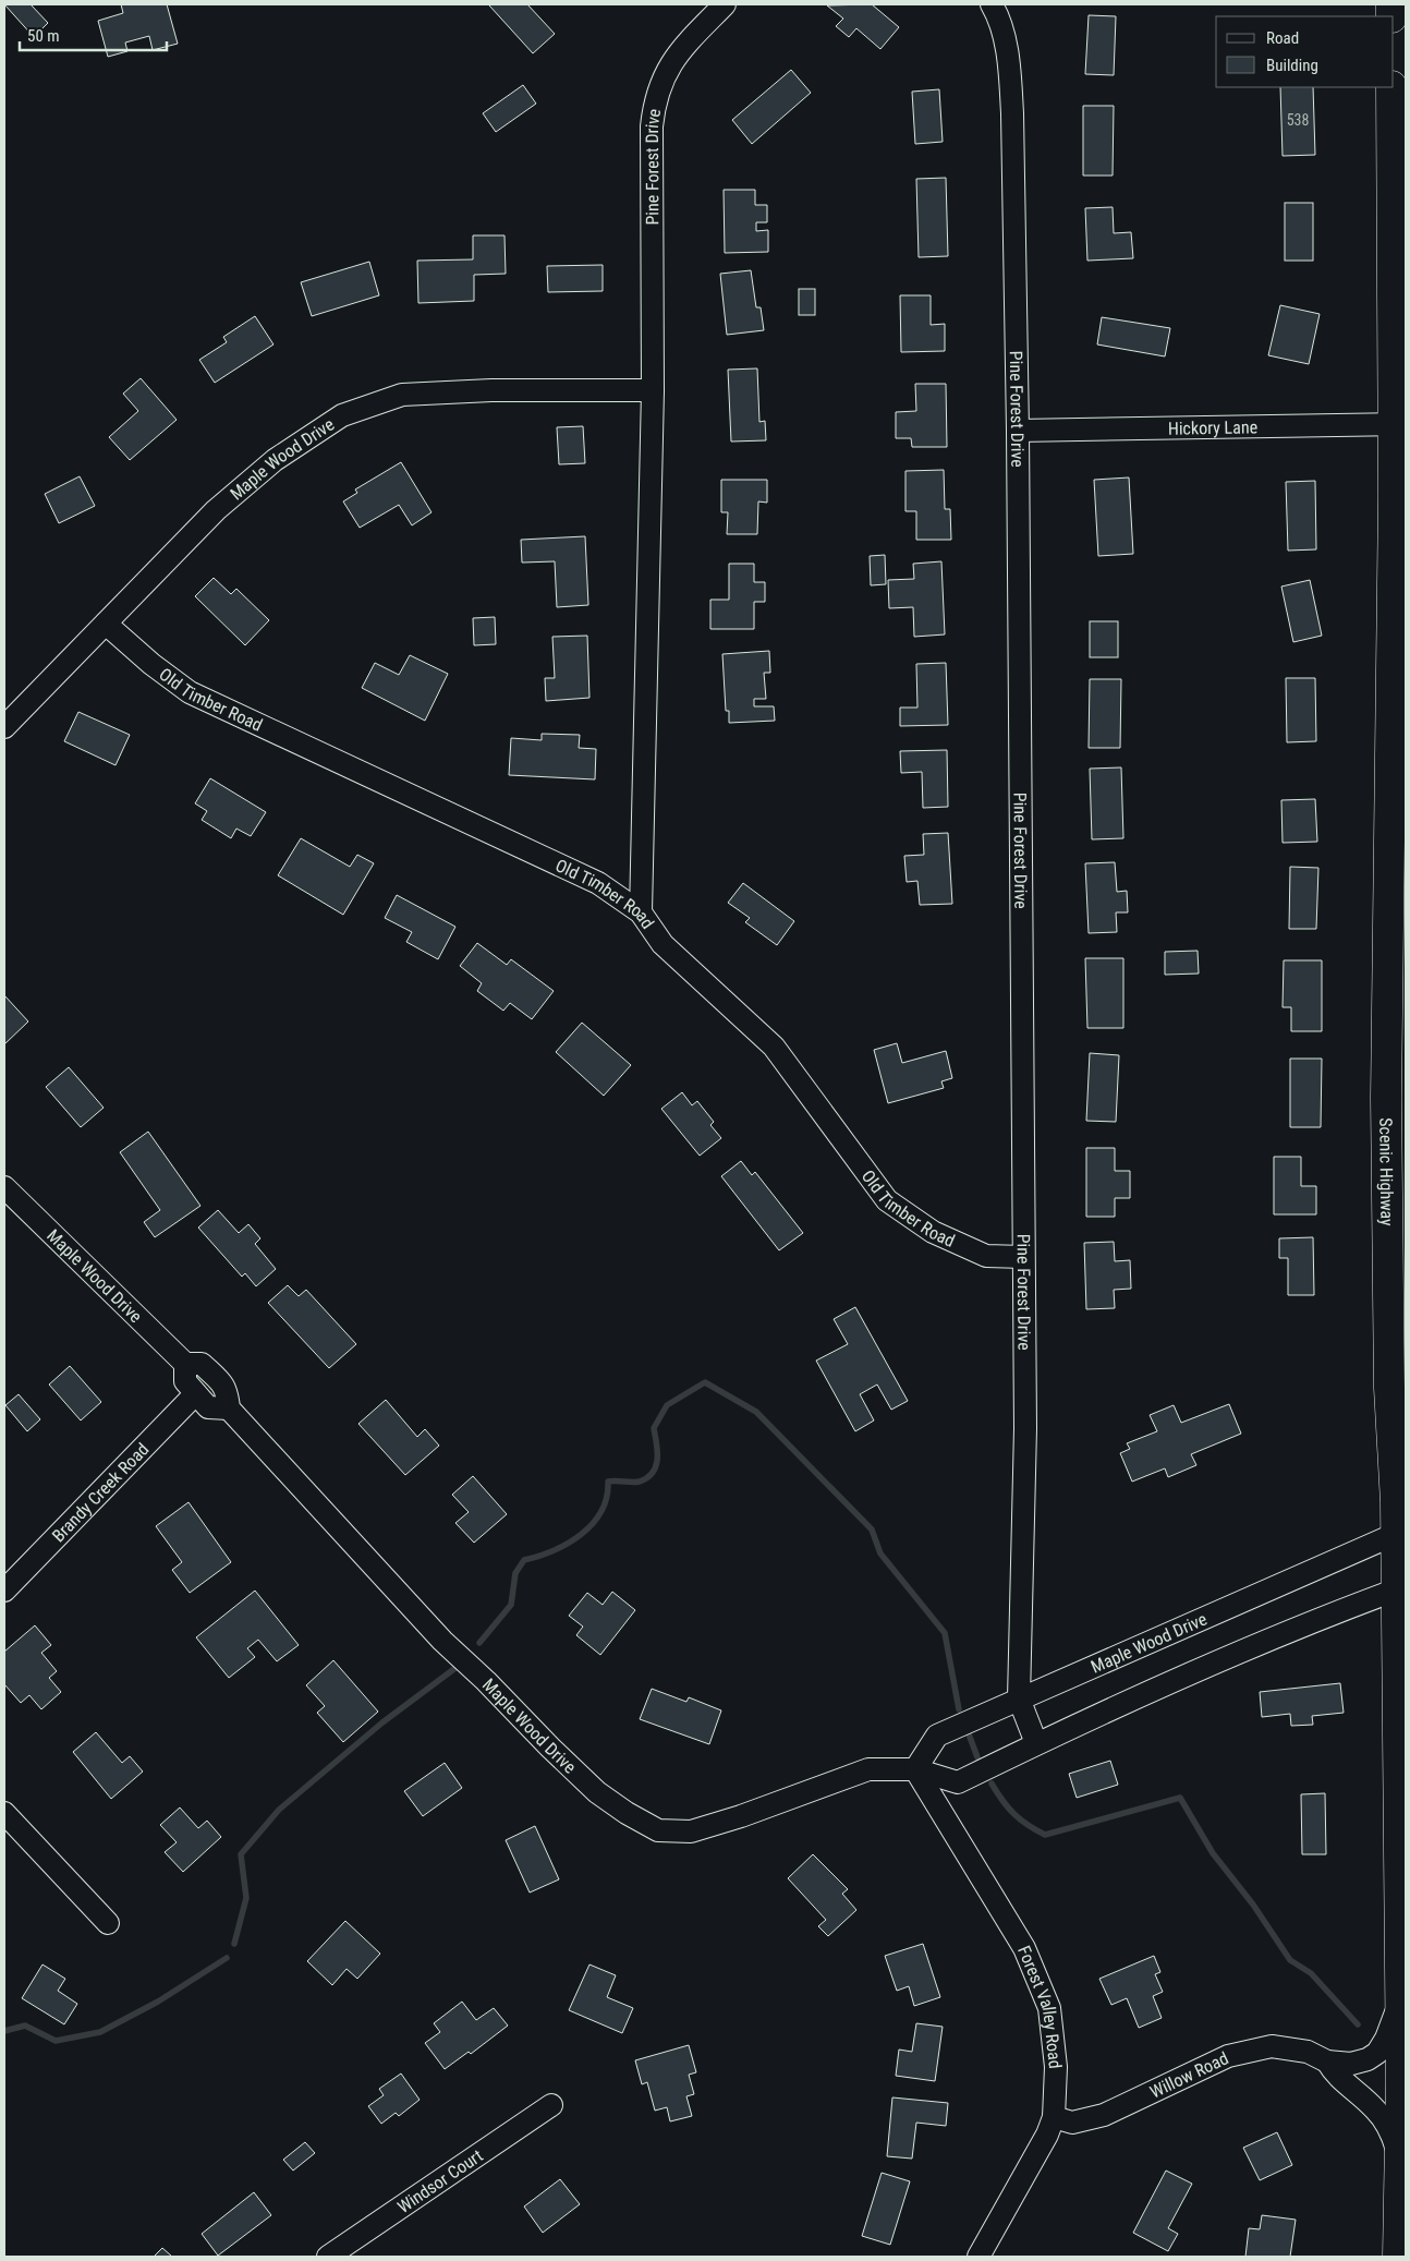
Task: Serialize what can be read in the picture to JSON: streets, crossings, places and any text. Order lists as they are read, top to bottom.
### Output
{
  "streets": {
    "highway": ["Scenic Highway"],
    "street": [
      "Pine Forest Drive",
      "Hickory Lane",
      "Maple Wood Drive",
      "Old Timber Road",
      "Brandy Creek Road",
      "Forest Valley Road",
      "Willow Road",
      "Windsor Court"
    ]
  },
  "crossings": [
    ["Pine Forest Drive", "Hickory Lane"],
    ["Pine Forest Drive", "Maple Wood Drive"],
    ["Pine Forest Drive", "Old Timber Road"],
    ["Hickory Lane", "Scenic Highway"],
    ["Maple Wood Drive", "Old Timber Road"],
    ["Maple Wood Drive", "Scenic Highway"],
    ["Maple Wood Drive", "Forest Valley Road"],
    ["Forest Valley Road", "Willow Road"]
  ],
  "house_numbers": ["538"],
  "legend": ["Road", "Building"],
  "scale_bar": "50 m"
}
